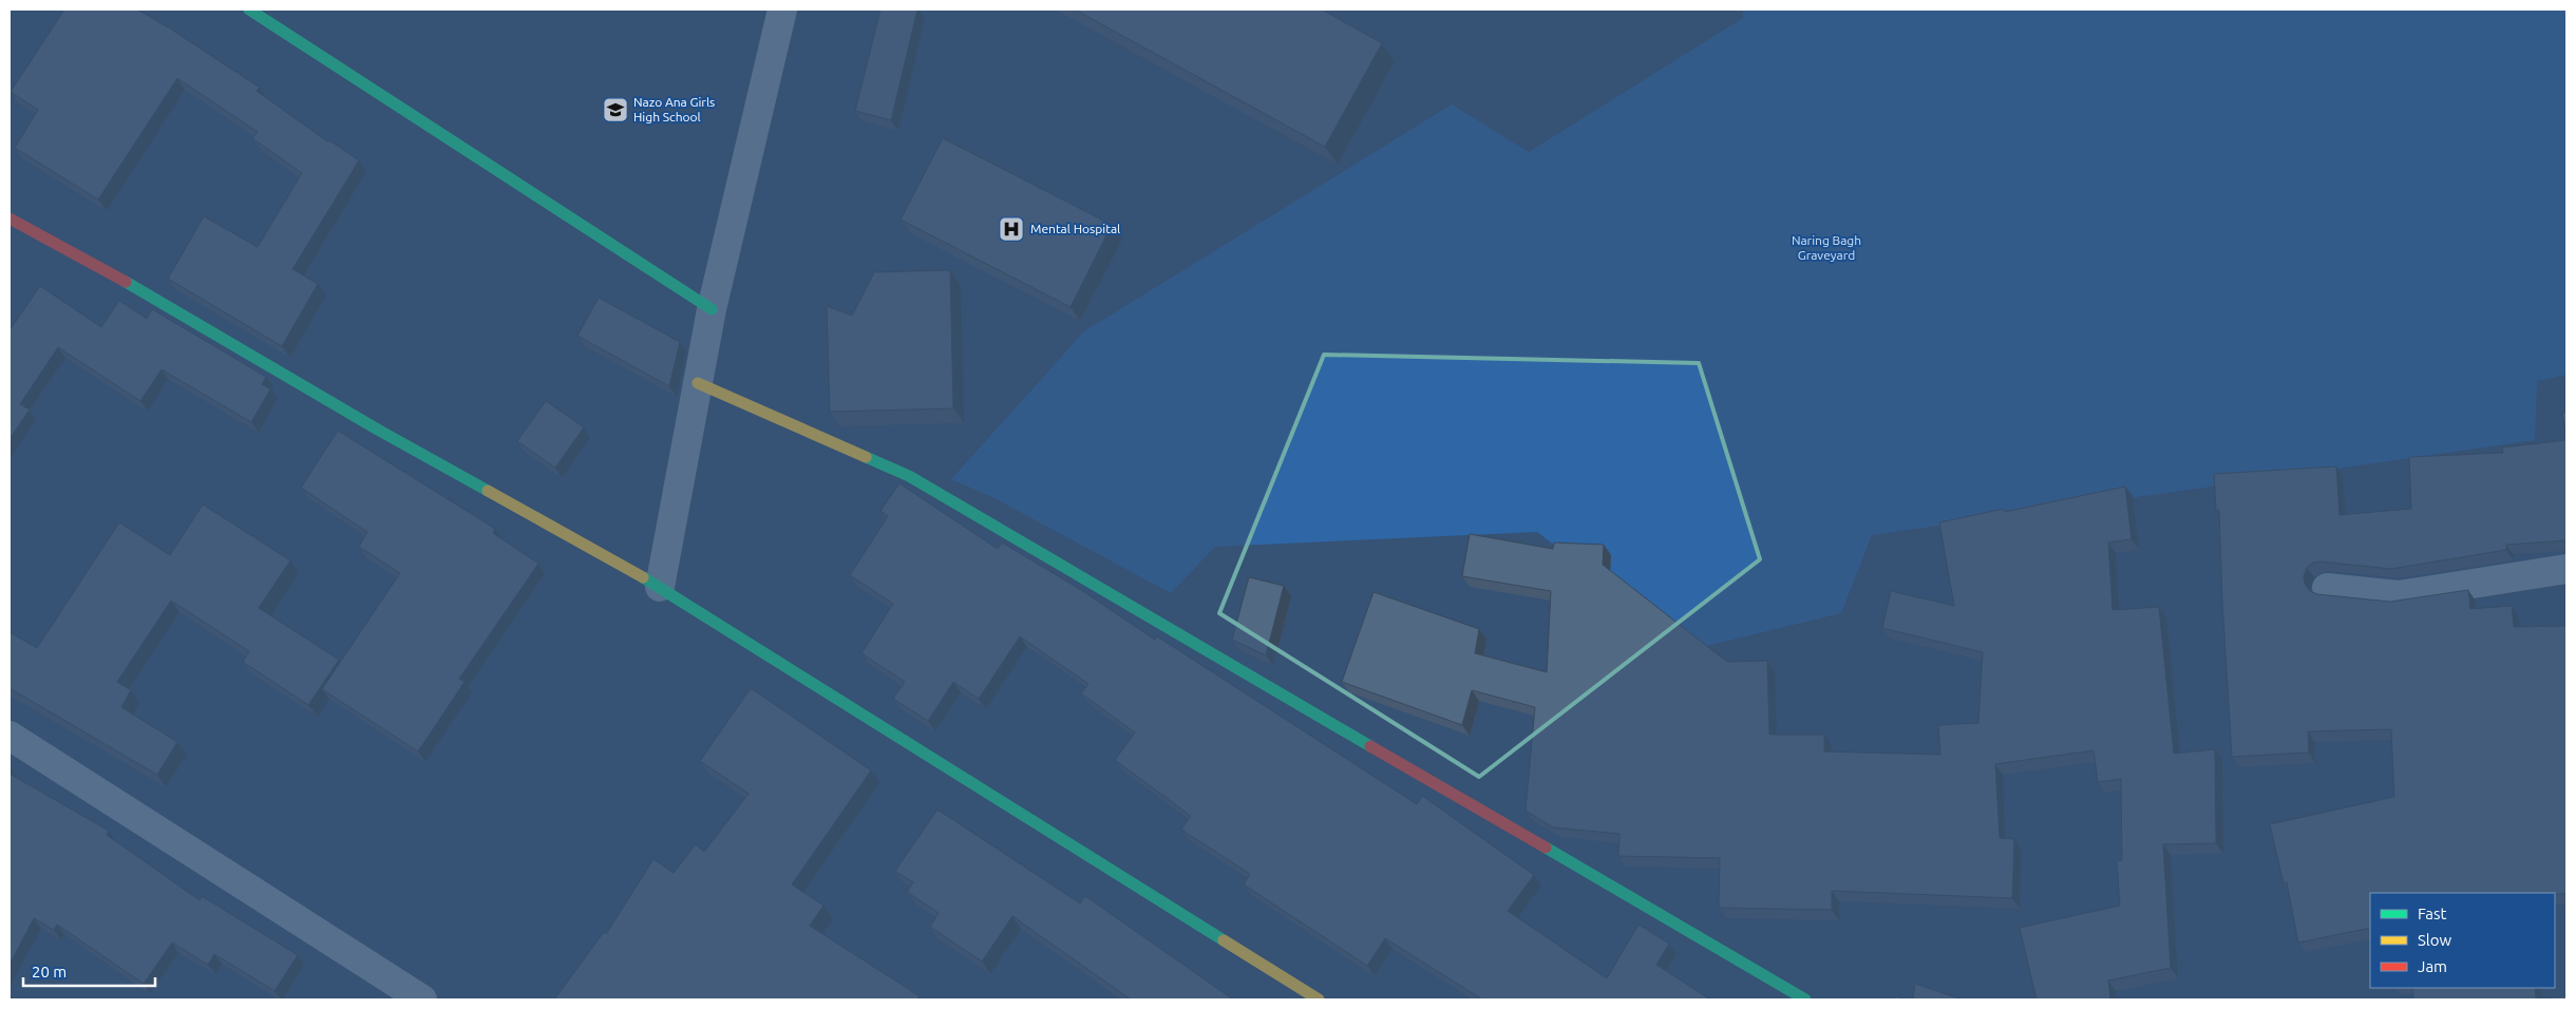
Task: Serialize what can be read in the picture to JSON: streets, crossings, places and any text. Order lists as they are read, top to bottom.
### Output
{
  "parks": ["Naring Bagh Graveyard"],
  "places": {
    "school or university": ["Nazo Ana Girls High School"],
    "hospital": ["Mental Hospital"]
  },
  "legend": ["Fast", "Slow", "Jam"],
  "scale_bar": "20 m"
}
